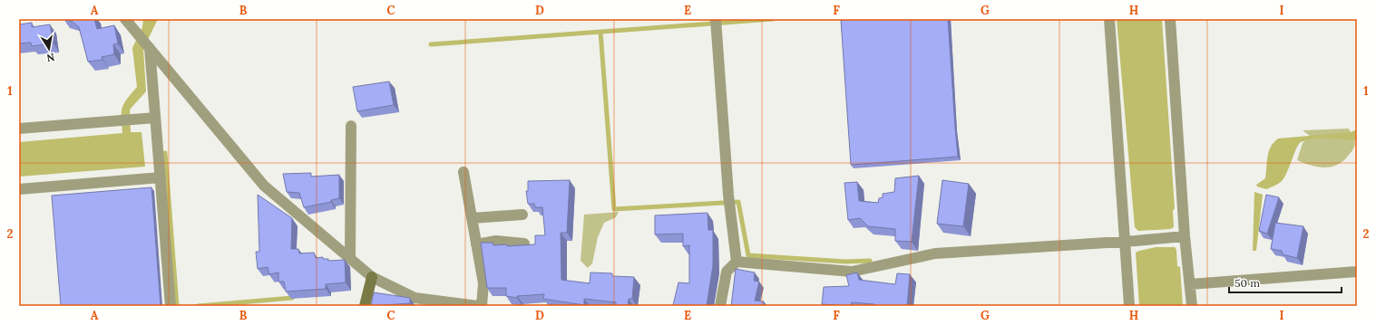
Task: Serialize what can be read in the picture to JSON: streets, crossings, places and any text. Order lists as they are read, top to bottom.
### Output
{
  "scale_bar": "50 m",
  "north": "bottom",
  "grid": {
    "columns": [
      "A",
      "B",
      "C",
      "D",
      "E",
      "F",
      "G",
      "H",
      "I"
    ],
    "rows": ["1", "2"]
  }
}
